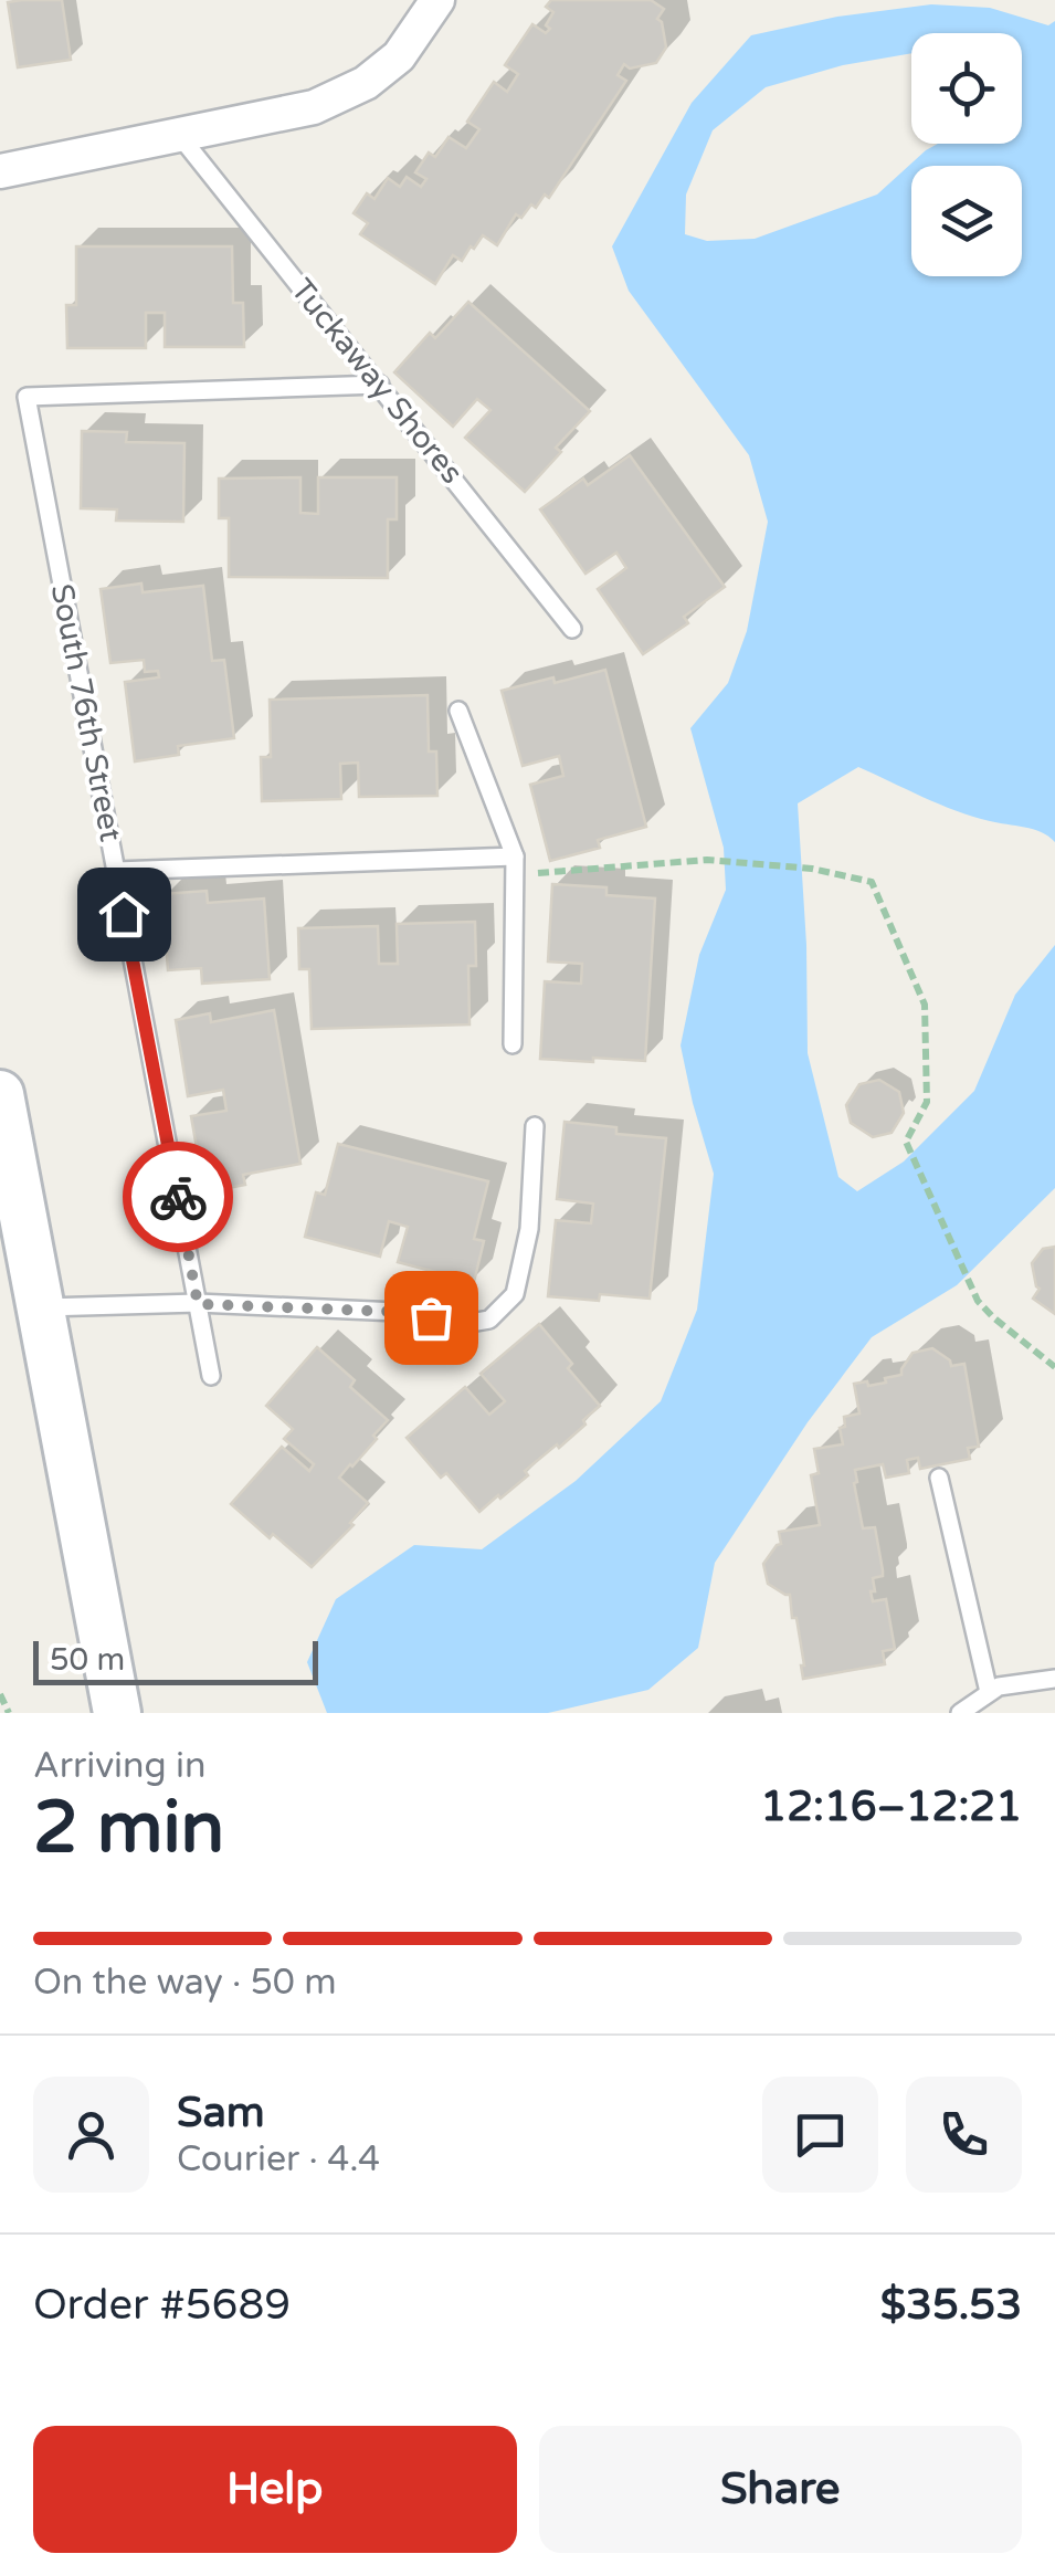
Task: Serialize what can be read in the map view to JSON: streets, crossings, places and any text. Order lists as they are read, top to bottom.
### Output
{
  "streets": {
    "lane": ["Tuckaway Shores", "South 76th Street"]
  },
  "crossings": [
    ["Tuckaway Shores", "South 76th Street"]
  ],
  "scale_bar": "50 m",
  "page": {
    "scale": "50 m",
    "heading": ["2 min", "Arriving in", "12:16–12:21"],
    "panel": [
      "Sam",
      "Courier · 4.4",
      "Order #5689",
      "$35.53"
    ],
    "bar": "On the way · 50 m",
    "buttons": ["Help", "Share"]
  }
}
